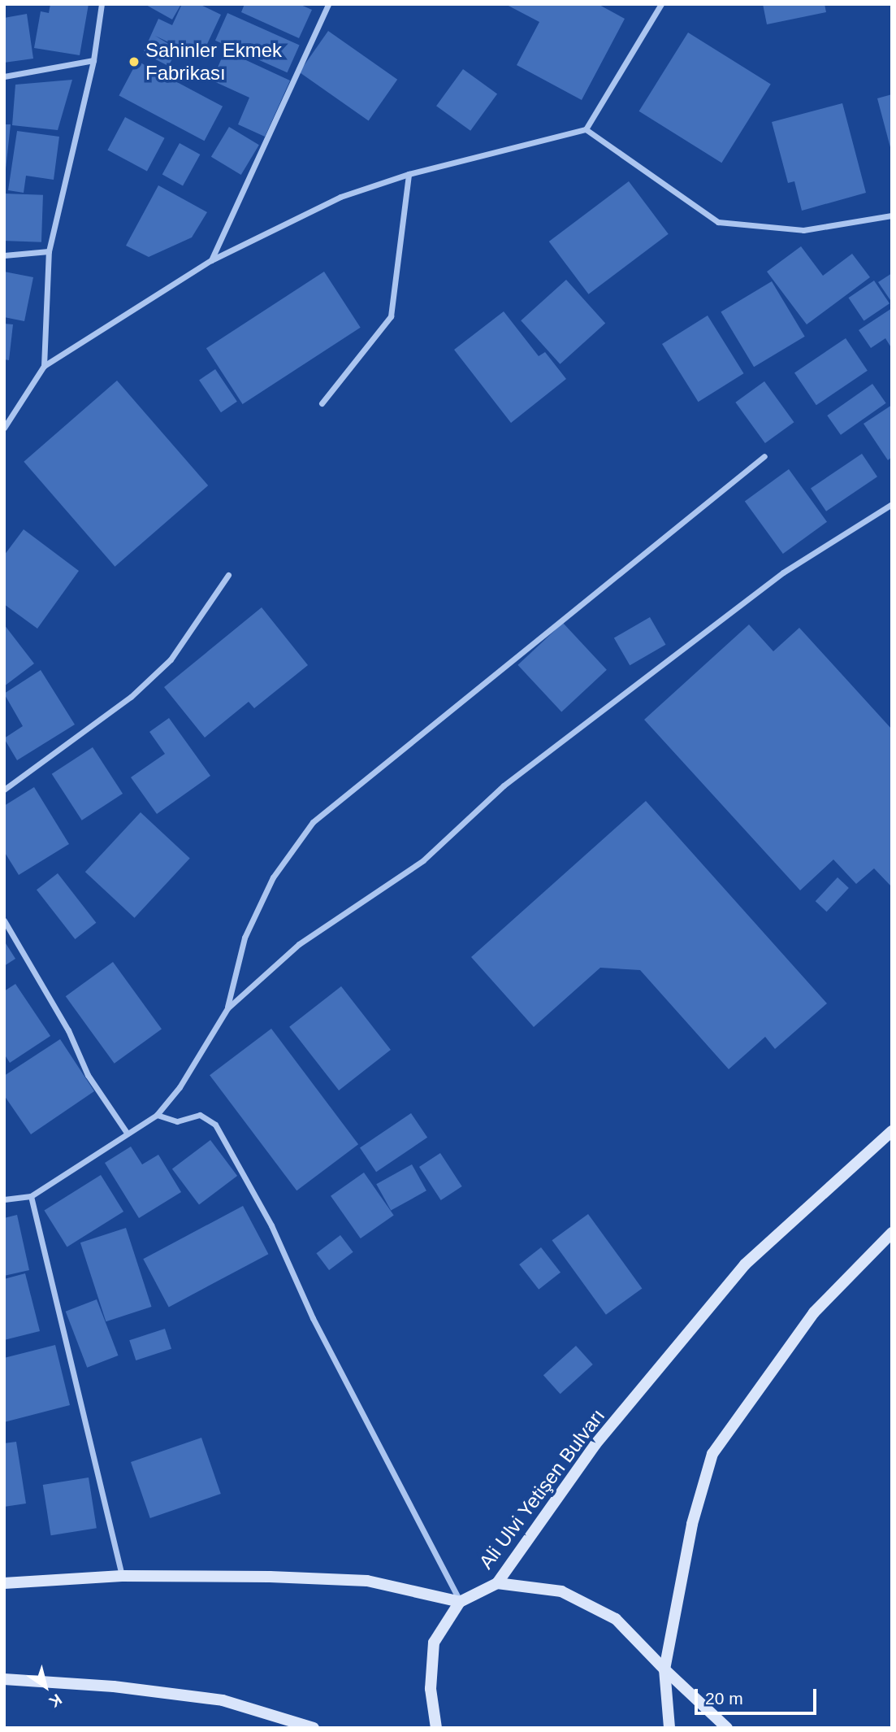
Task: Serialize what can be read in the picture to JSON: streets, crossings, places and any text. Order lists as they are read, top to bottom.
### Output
{
  "streets": {
    "main road": ["Ali Ulvi Yetişen Bulvarı"]
  },
  "places": ["Sahinler Ekmek Fabrikası"],
  "scale_bar": "20 m",
  "north": "bottom right"
}
